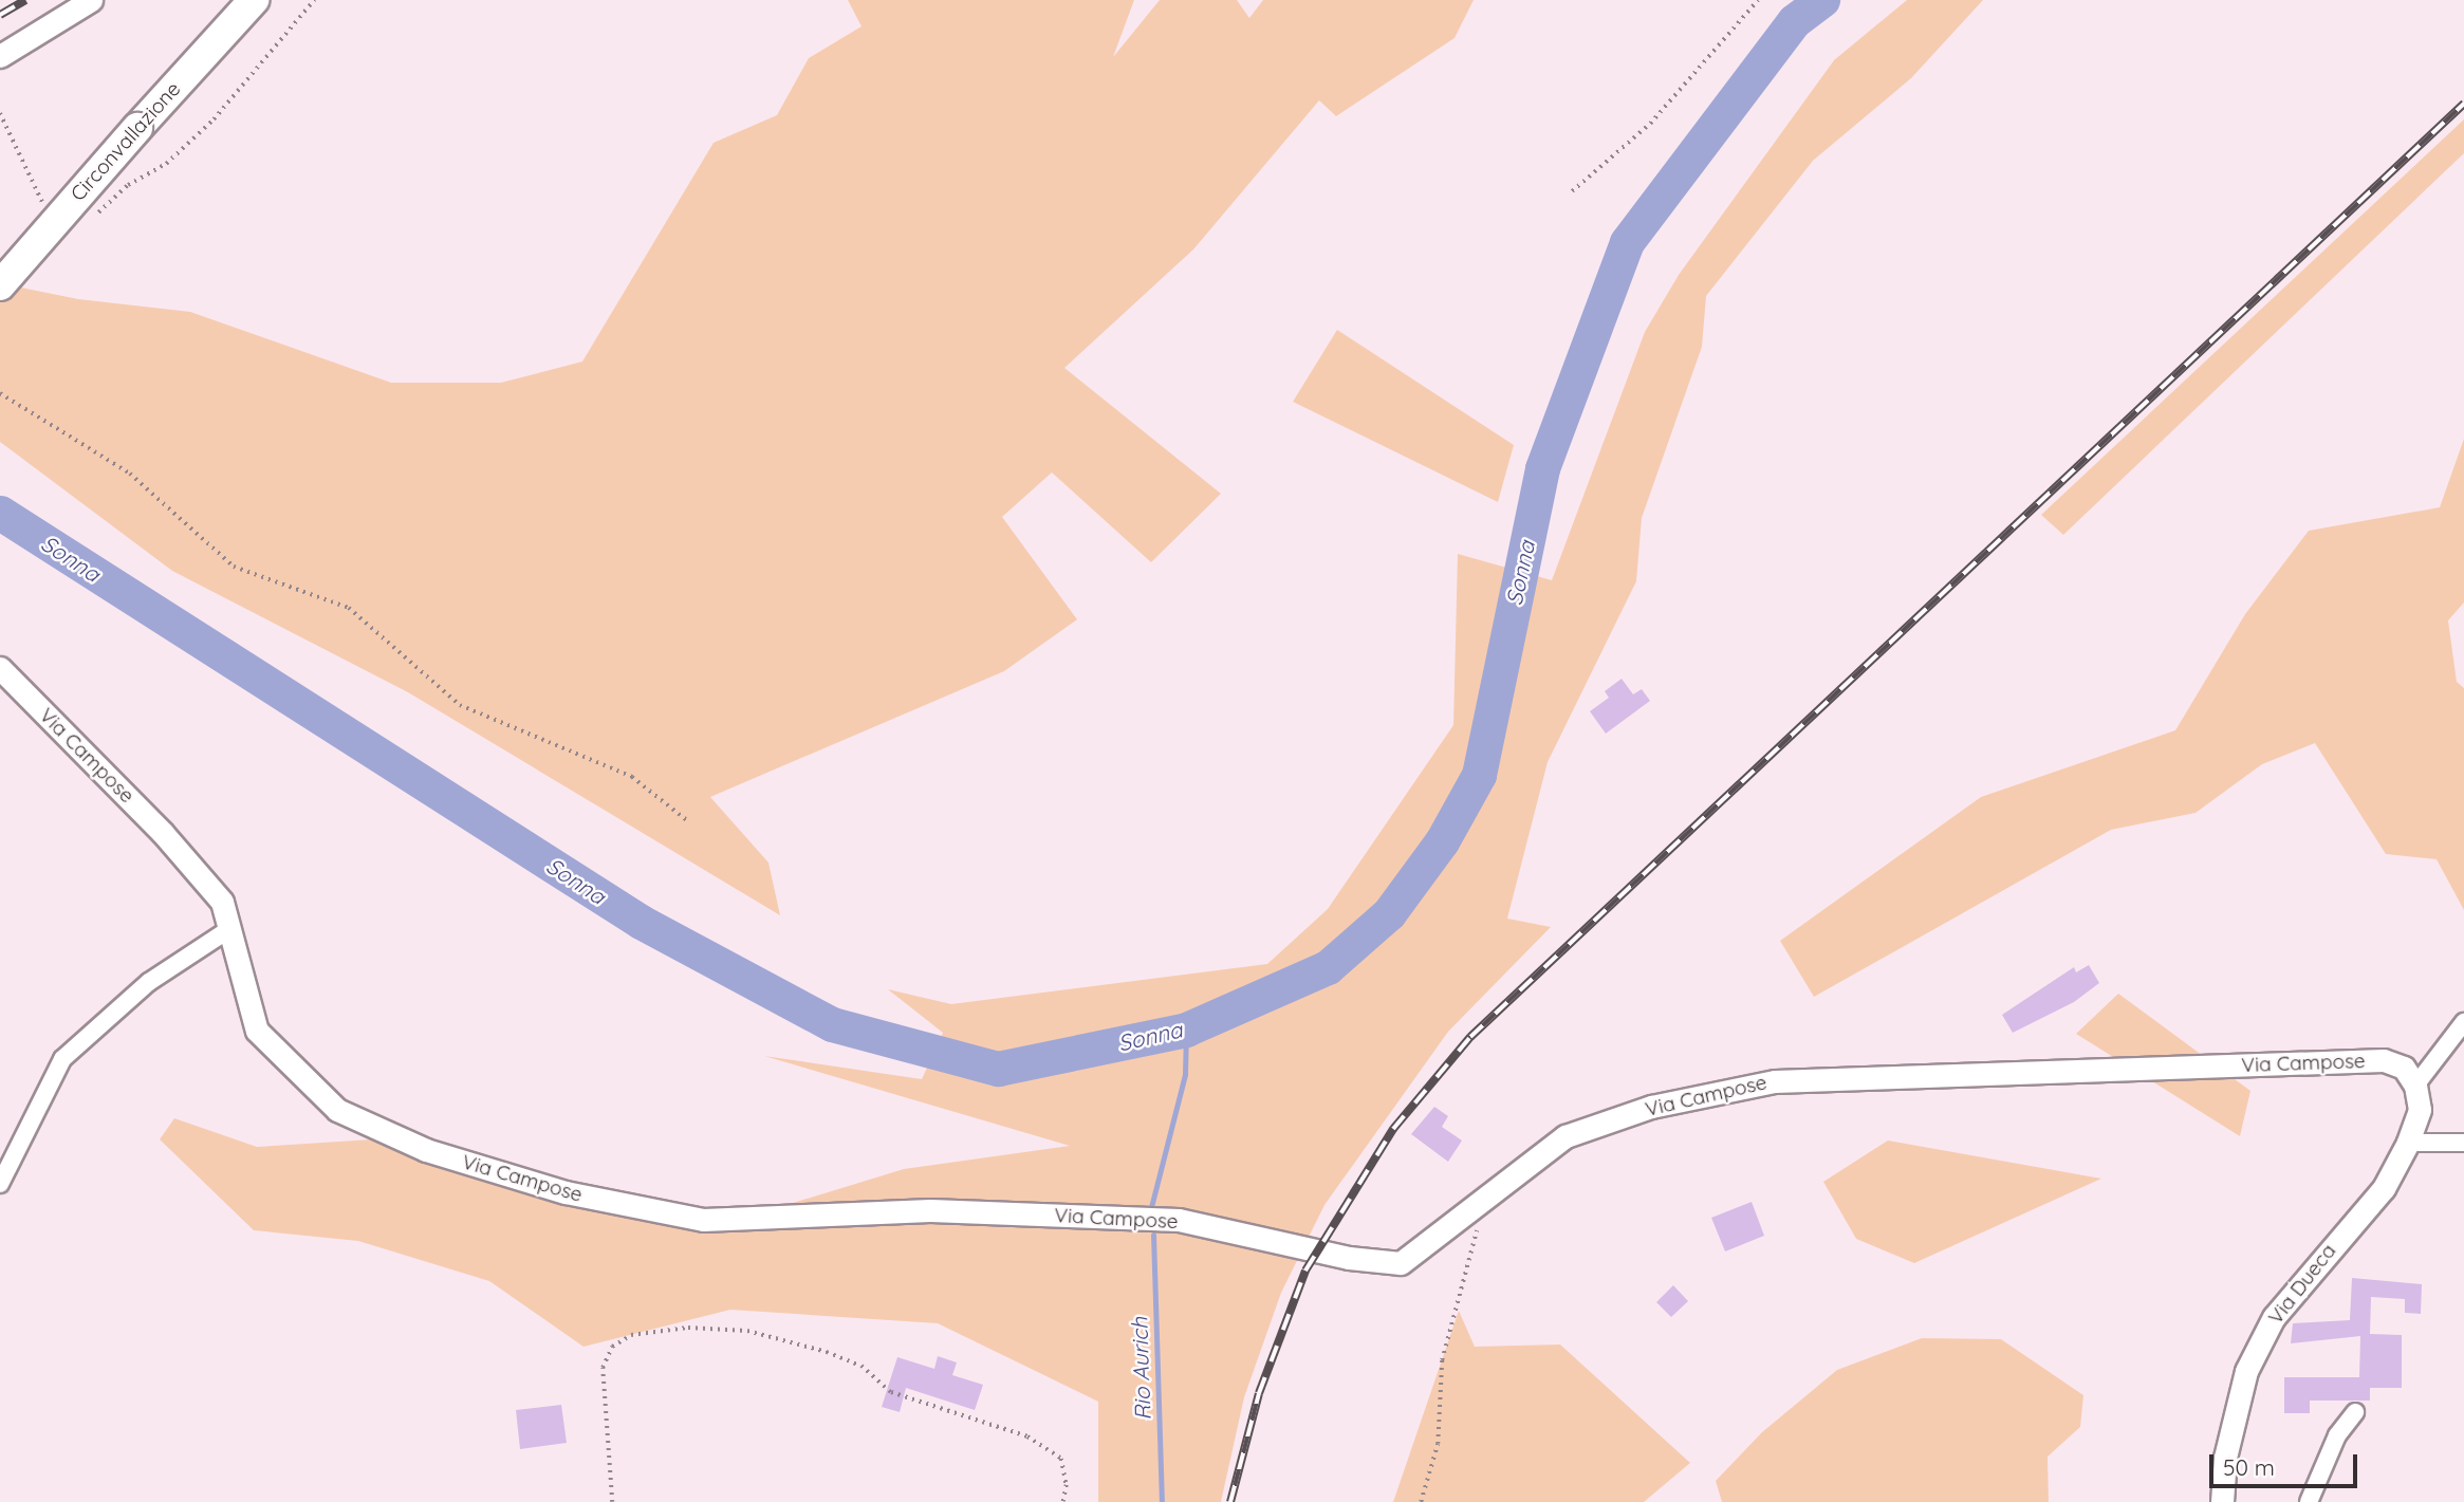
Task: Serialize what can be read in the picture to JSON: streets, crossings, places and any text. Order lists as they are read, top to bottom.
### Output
{
  "streets": {
    "highway": ["Circonvallazione"],
    "street": ["Via Campose", "Via Dueca"]
  },
  "crossings": [
    ["Via Campose", "Via Dueca"]
  ],
  "water": ["Sonna", "Rio Aurich"],
  "scale_bar": "50 m"
}
